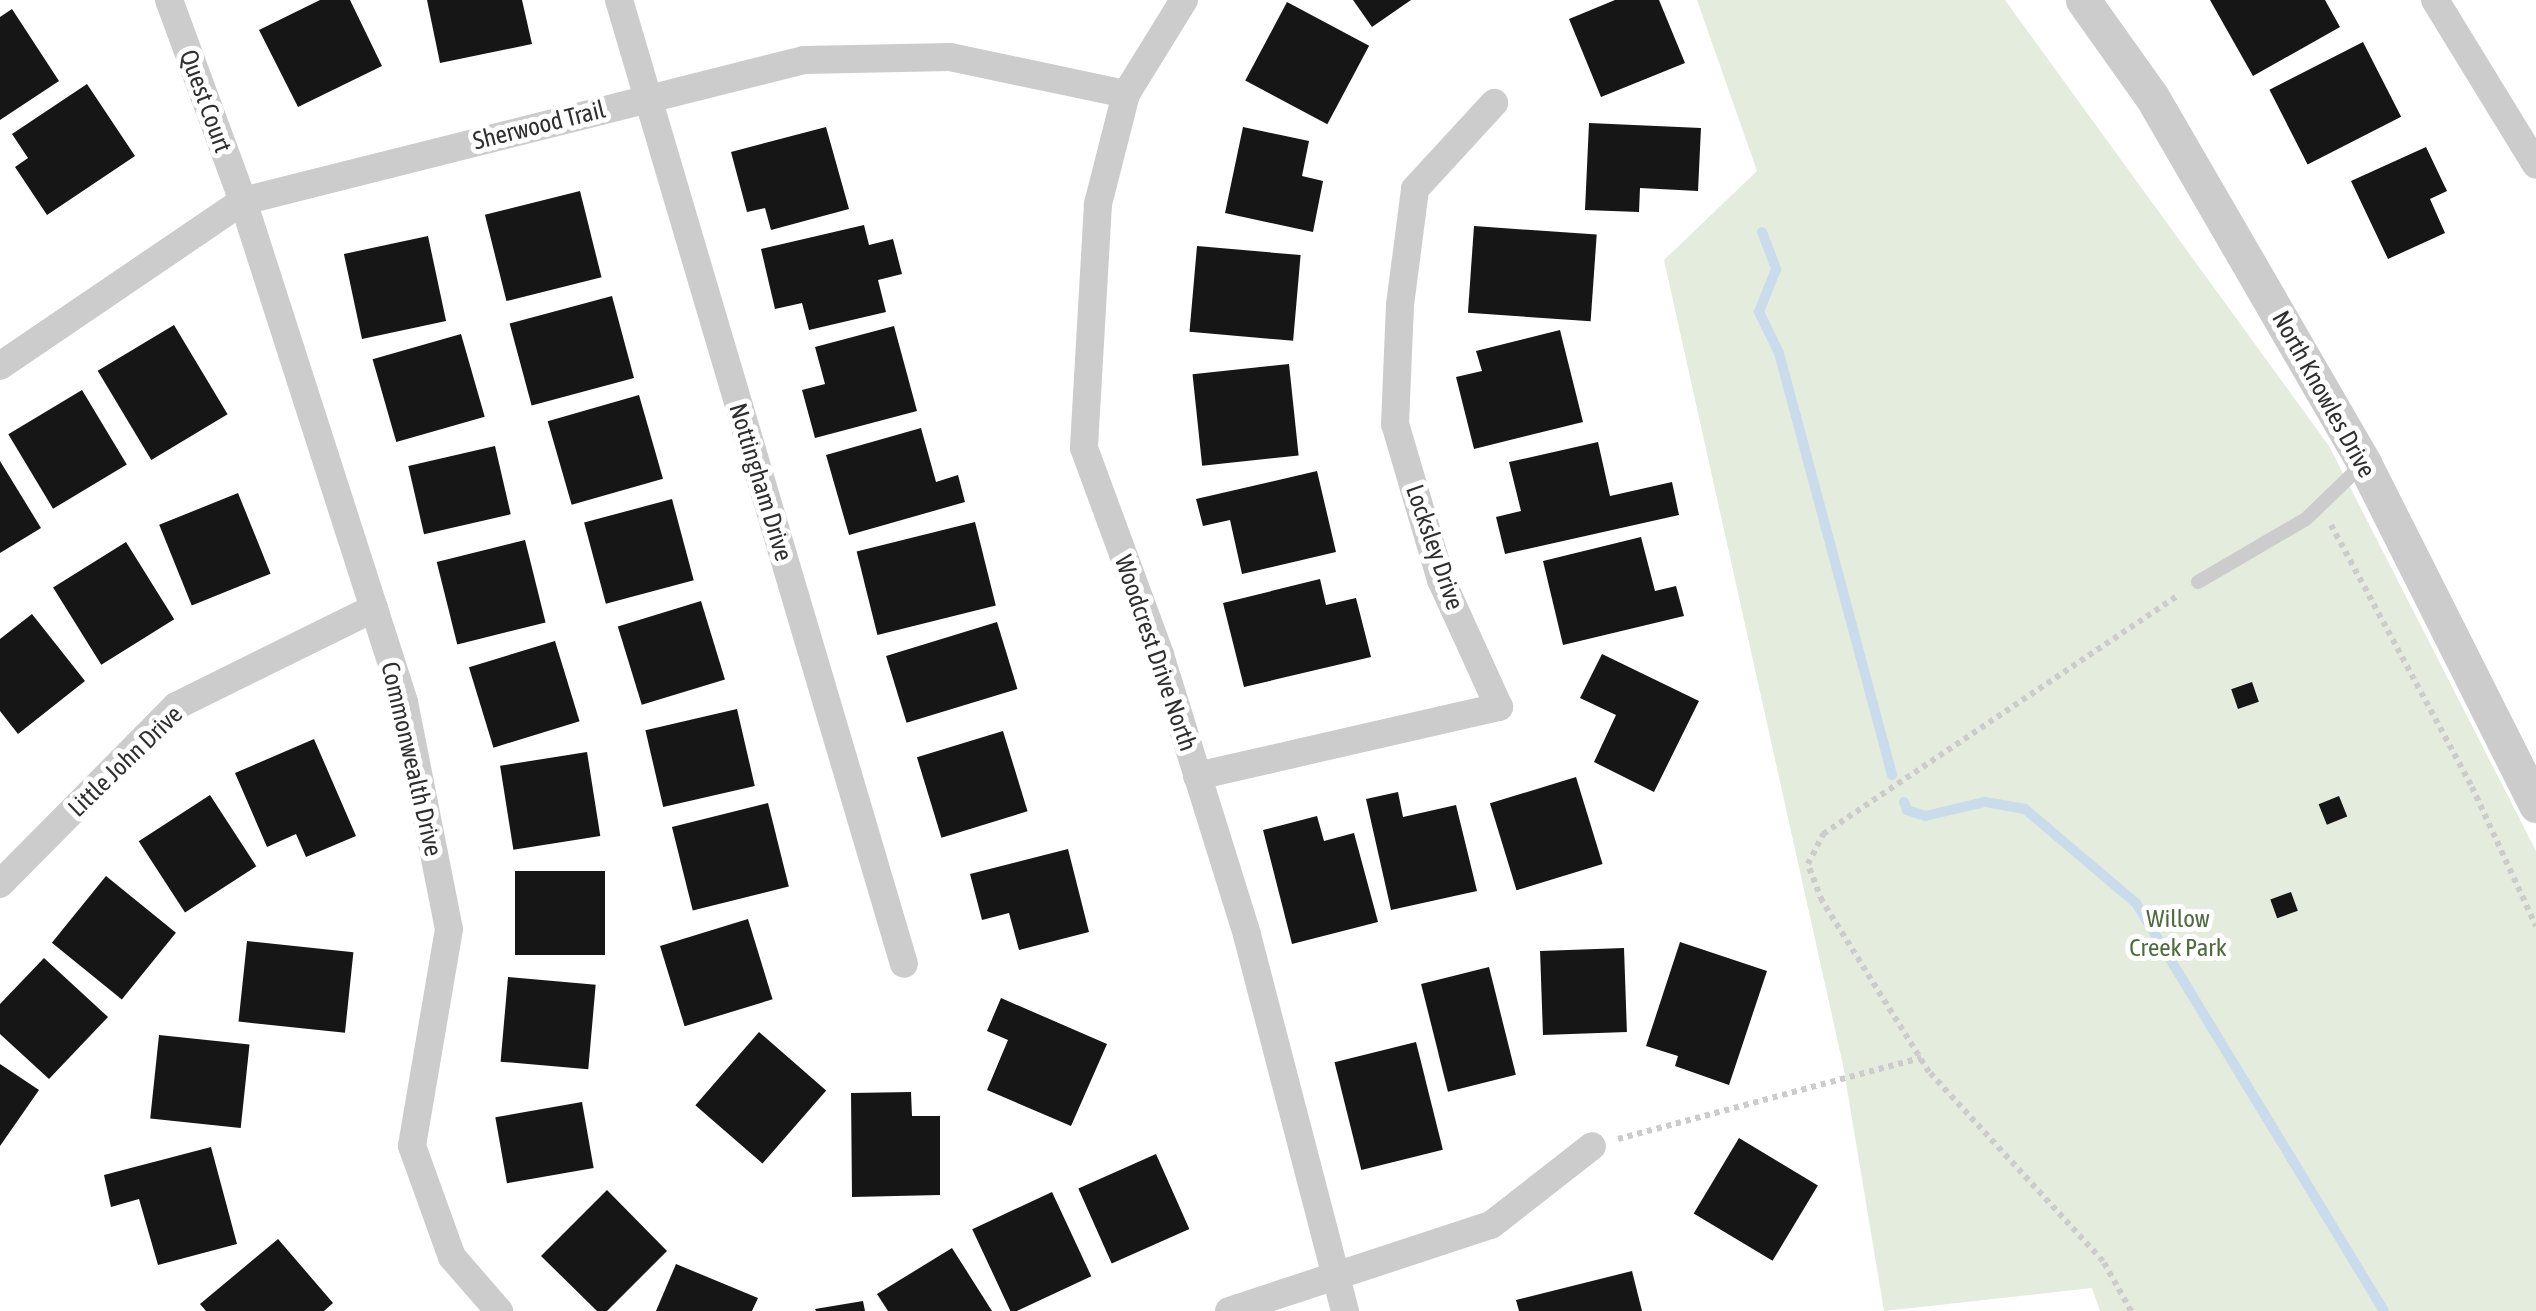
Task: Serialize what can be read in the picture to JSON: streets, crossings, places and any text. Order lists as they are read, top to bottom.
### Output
{
  "streets": {
    "street": [
      "Quest Court",
      "Sherwood Trail",
      "North Knowles Drive",
      "Nottingham Drive",
      "Locksley Drive",
      "Woodcrest Drive North",
      "Commonwealth Drive",
      "Little John Drive"
    ]
  },
  "crossings": [
    ["Quest Court", "Sherwood Trail"],
    ["Quest Court", "Commonwealth Drive"],
    ["Sherwood Trail", "Nottingham Drive"],
    ["Sherwood Trail", "Woodcrest Drive North"],
    ["Sherwood Trail", "Commonwealth Drive"],
    ["Locksley Drive", "Woodcrest Drive North"],
    ["Commonwealth Drive", "Little John Drive"]
  ],
  "parks": ["Willow Creek Park"]
}
